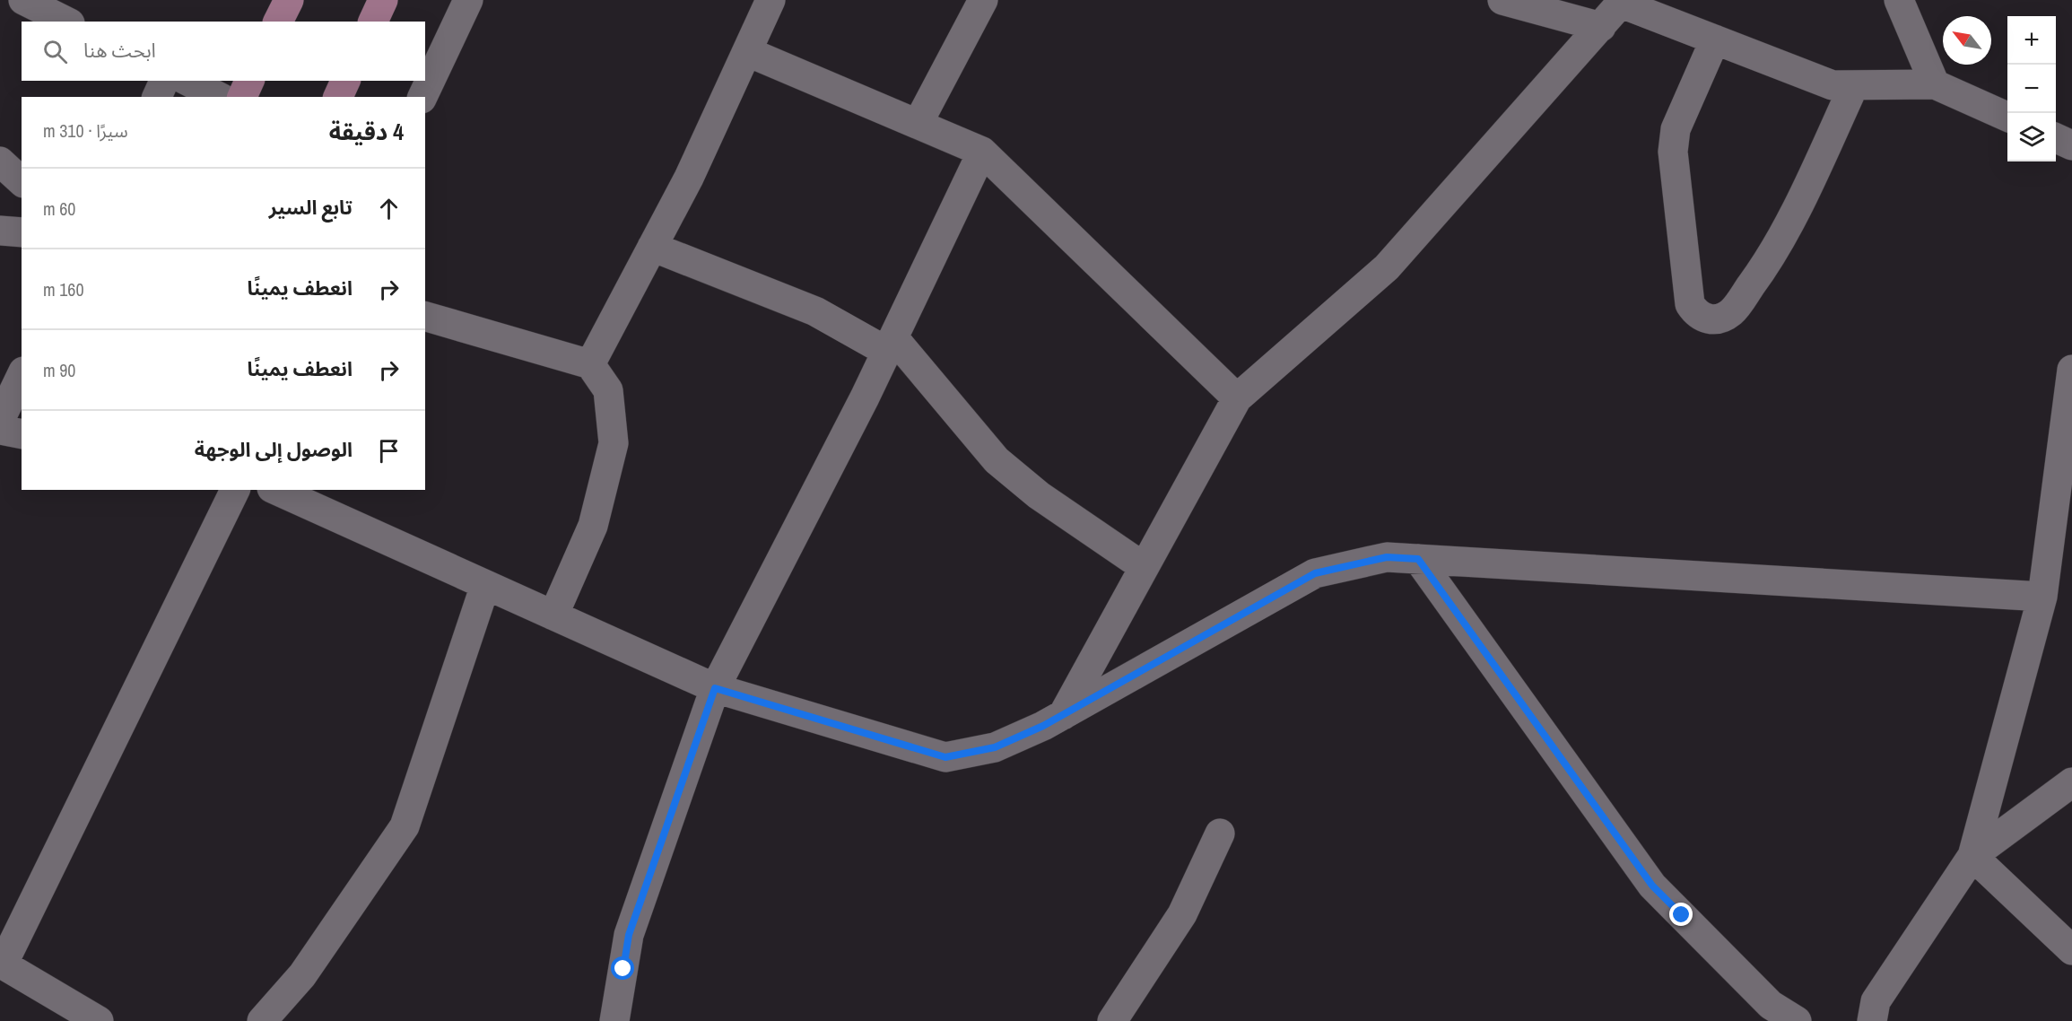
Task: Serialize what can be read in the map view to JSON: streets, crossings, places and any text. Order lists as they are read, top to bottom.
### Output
{
  "north": "top left",
  "page": {
    "map_buttons": ["+", "−"],
    "search": "ابحث هنا",
    "heading": ["4 دقيقة", "سيرًا · 310 m"],
    "list": [
      ["تابع السير", "60 m"],
      ["انعطف يمينًا", "160 m"],
      ["انعطف يمينًا", "90 m"],
      "الوصول إلى الوجهة"
    ]
  }
}
